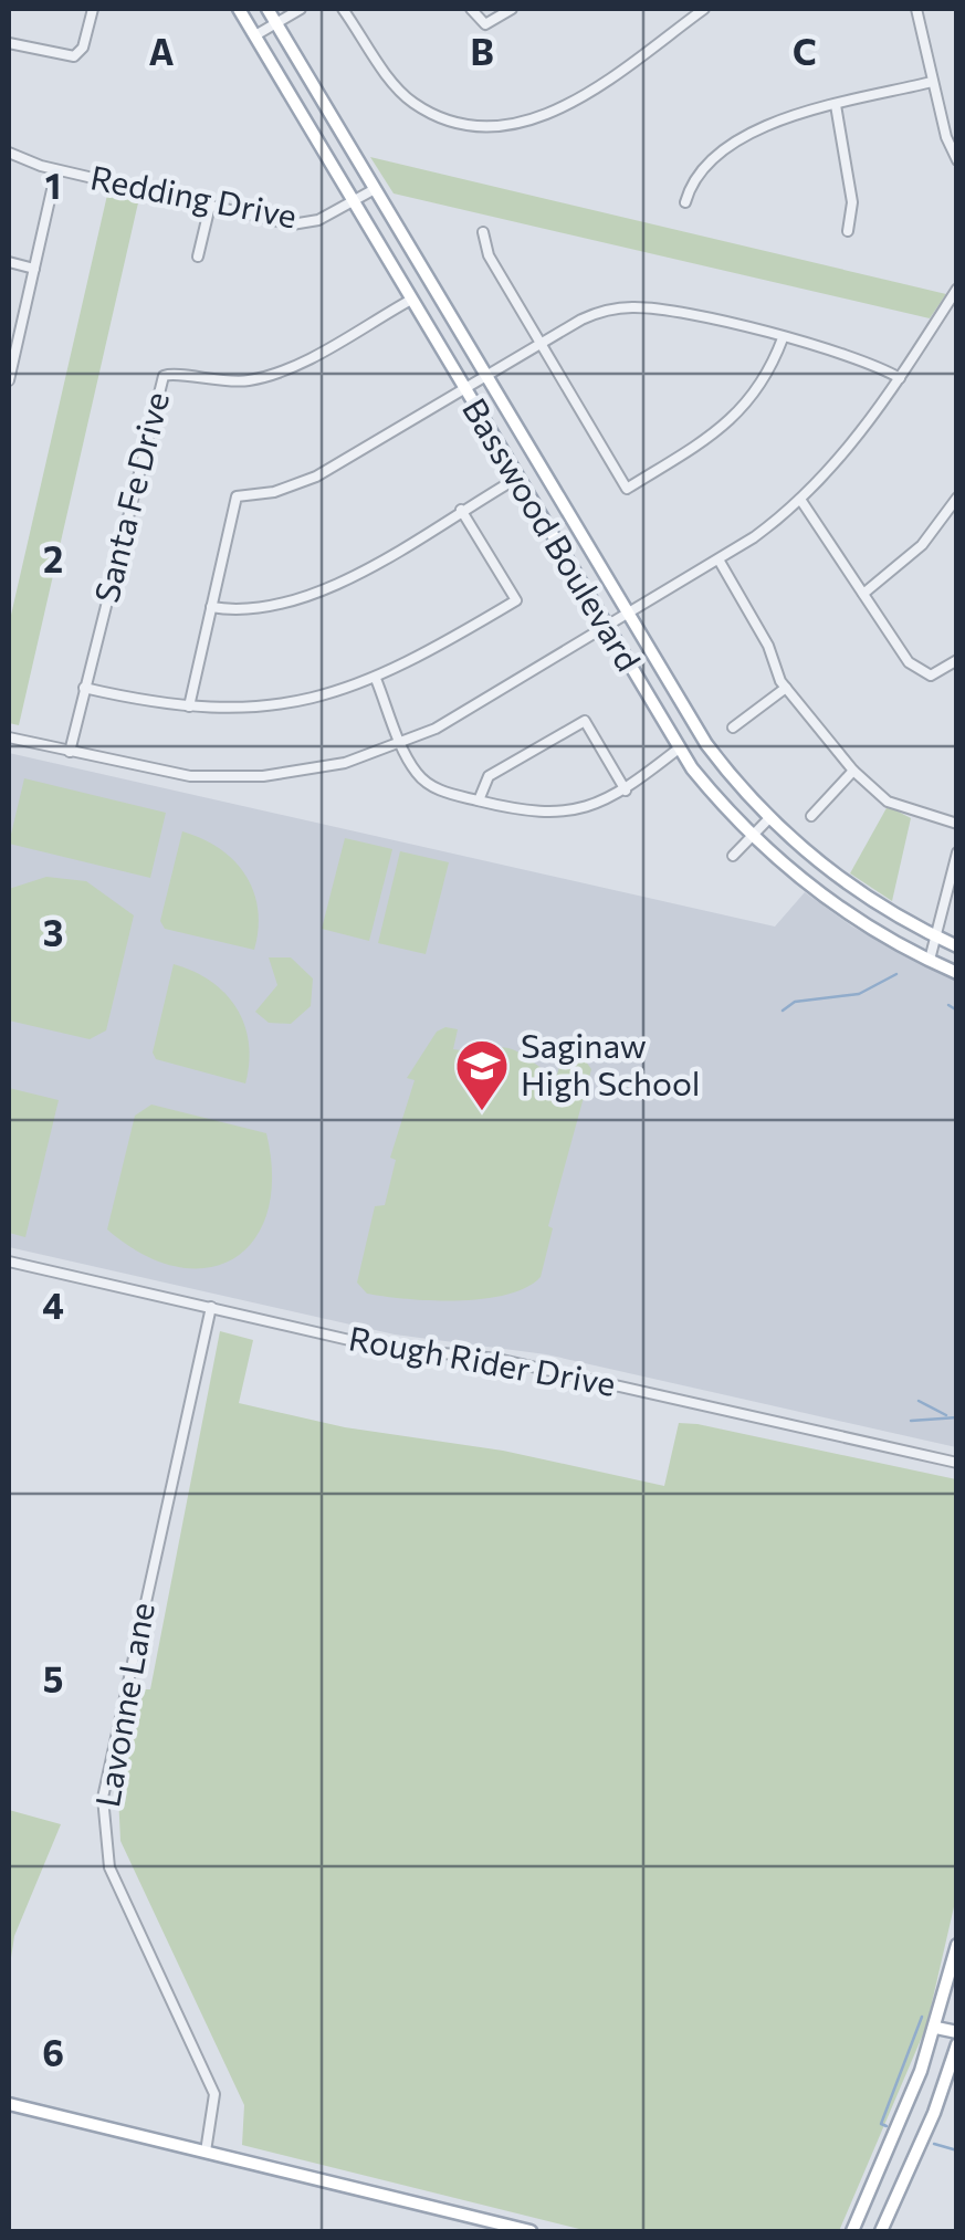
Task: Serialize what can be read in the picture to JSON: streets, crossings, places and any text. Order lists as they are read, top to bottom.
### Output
{
  "streets": {
    "main road": ["Basswood Boulevard"],
    "street": [
      "Redding Drive",
      "Santa Fe Drive",
      "Rough Rider Drive",
      "Lavonne Lane"
    ]
  },
  "crossings": [
    ["Redding Drive", "Basswood Boulevard"],
    ["Santa Fe Drive", "Basswood Boulevard"],
    ["Rough Rider Drive", "Lavonne Lane"]
  ],
  "places": {
    "school or university": ["Saginaw High School"]
  },
  "grid": {
    "columns": ["A", "B", "C"],
    "rows": [
      "1",
      "2",
      "3",
      "4",
      "5",
      "6"
    ]
  }
}
